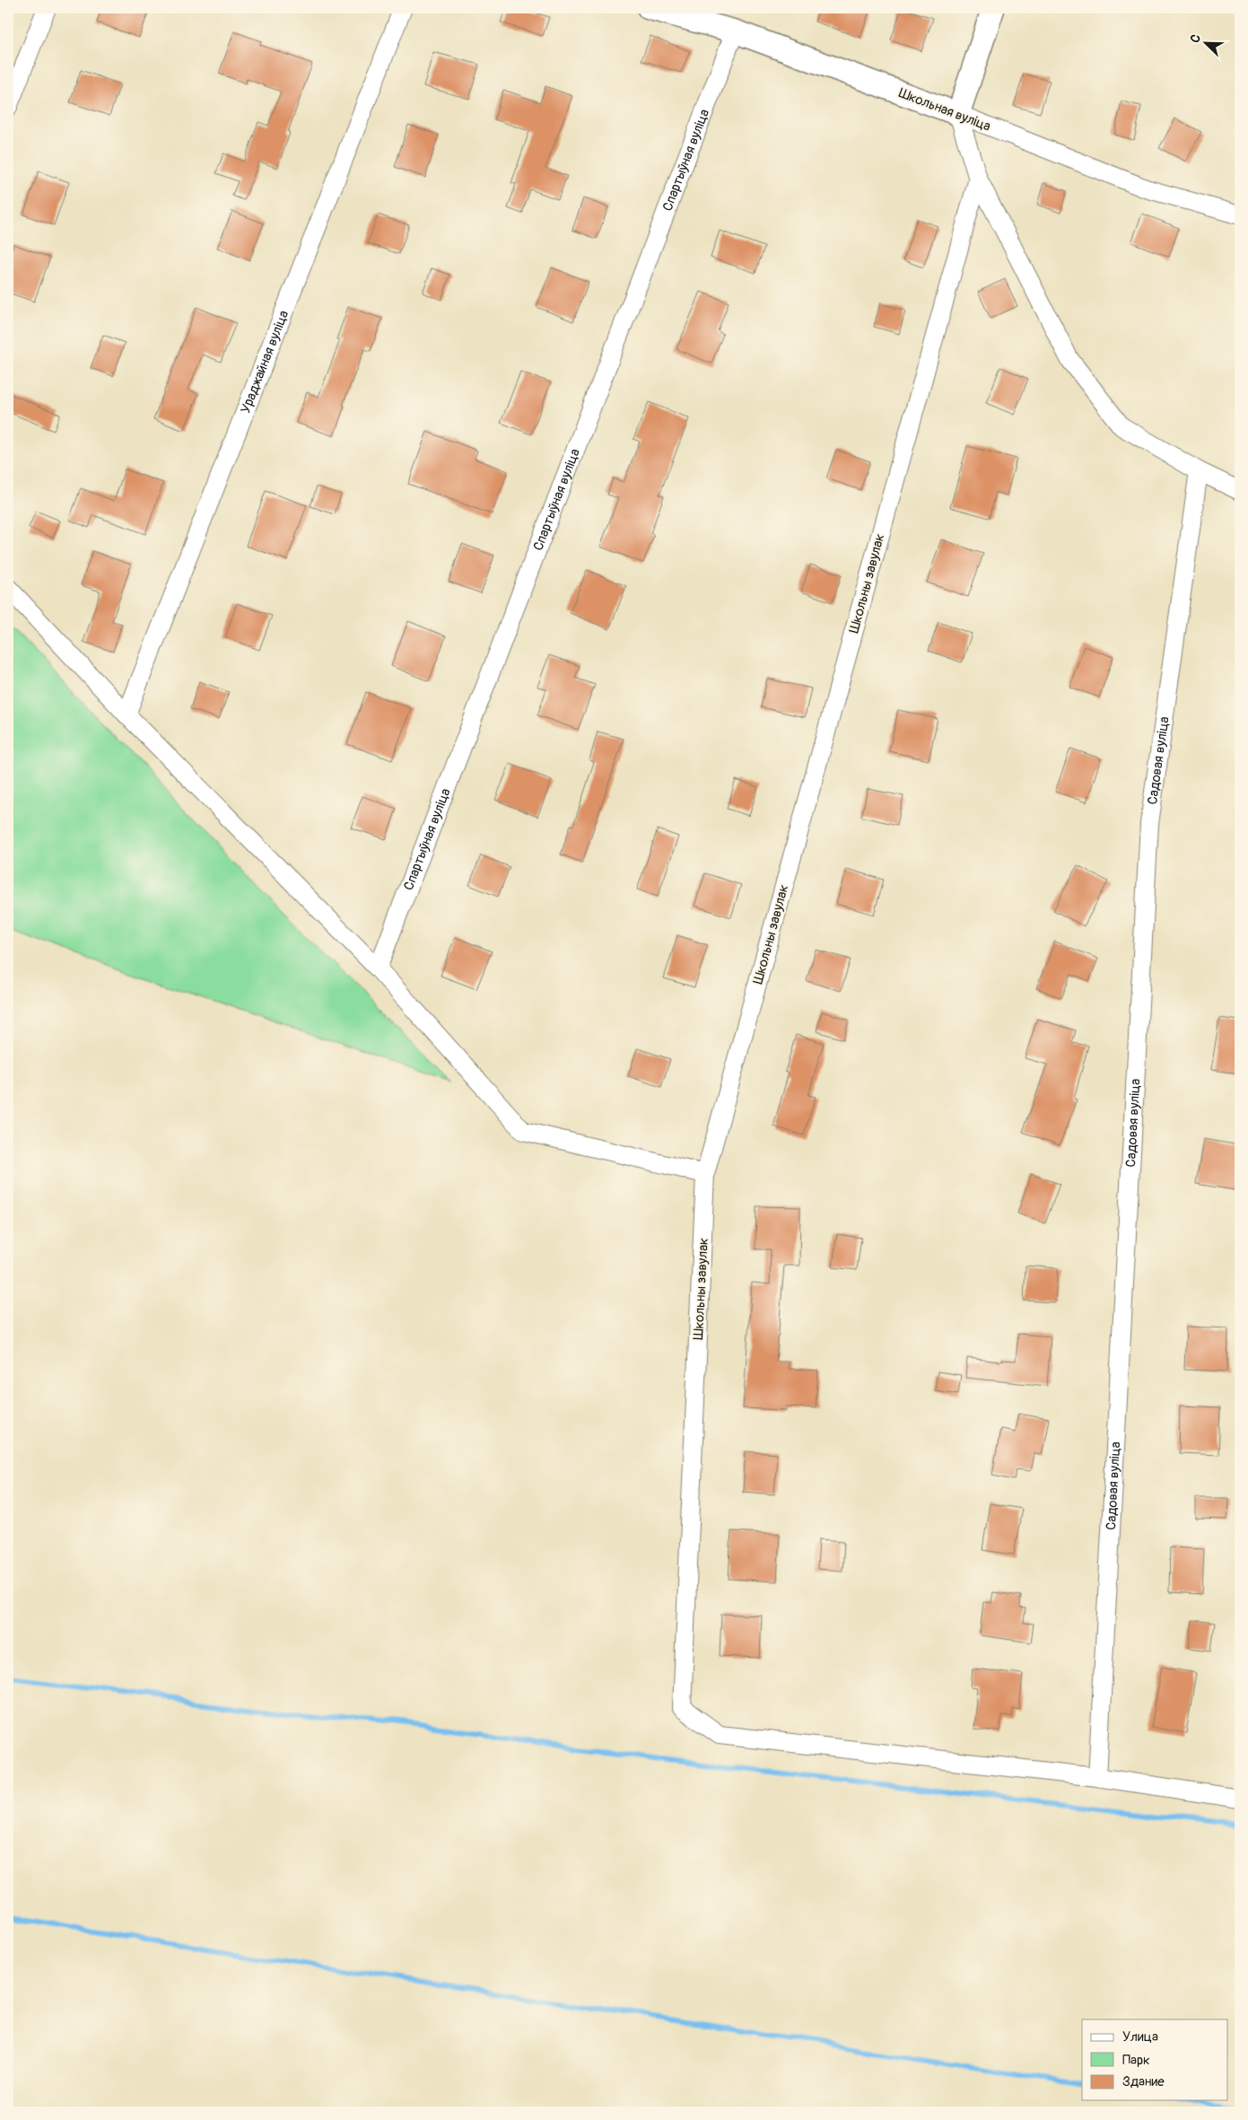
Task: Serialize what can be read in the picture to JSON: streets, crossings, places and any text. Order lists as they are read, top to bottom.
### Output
{
  "streets": {
    "street": [
      "Школьная вуліца",
      "Спартыўная вуліца",
      "Ураджайная вуліца",
      "Школьны завулак",
      "Садовая вуліца"
    ]
  },
  "crossings": [
    ["Школьная вуліца", "Спартыўная вуліца"],
    ["Школьны завулак", "Садовая вуліца"]
  ],
  "legend": ["Улица", "Парк", "Здание"],
  "north": "top left"
}
